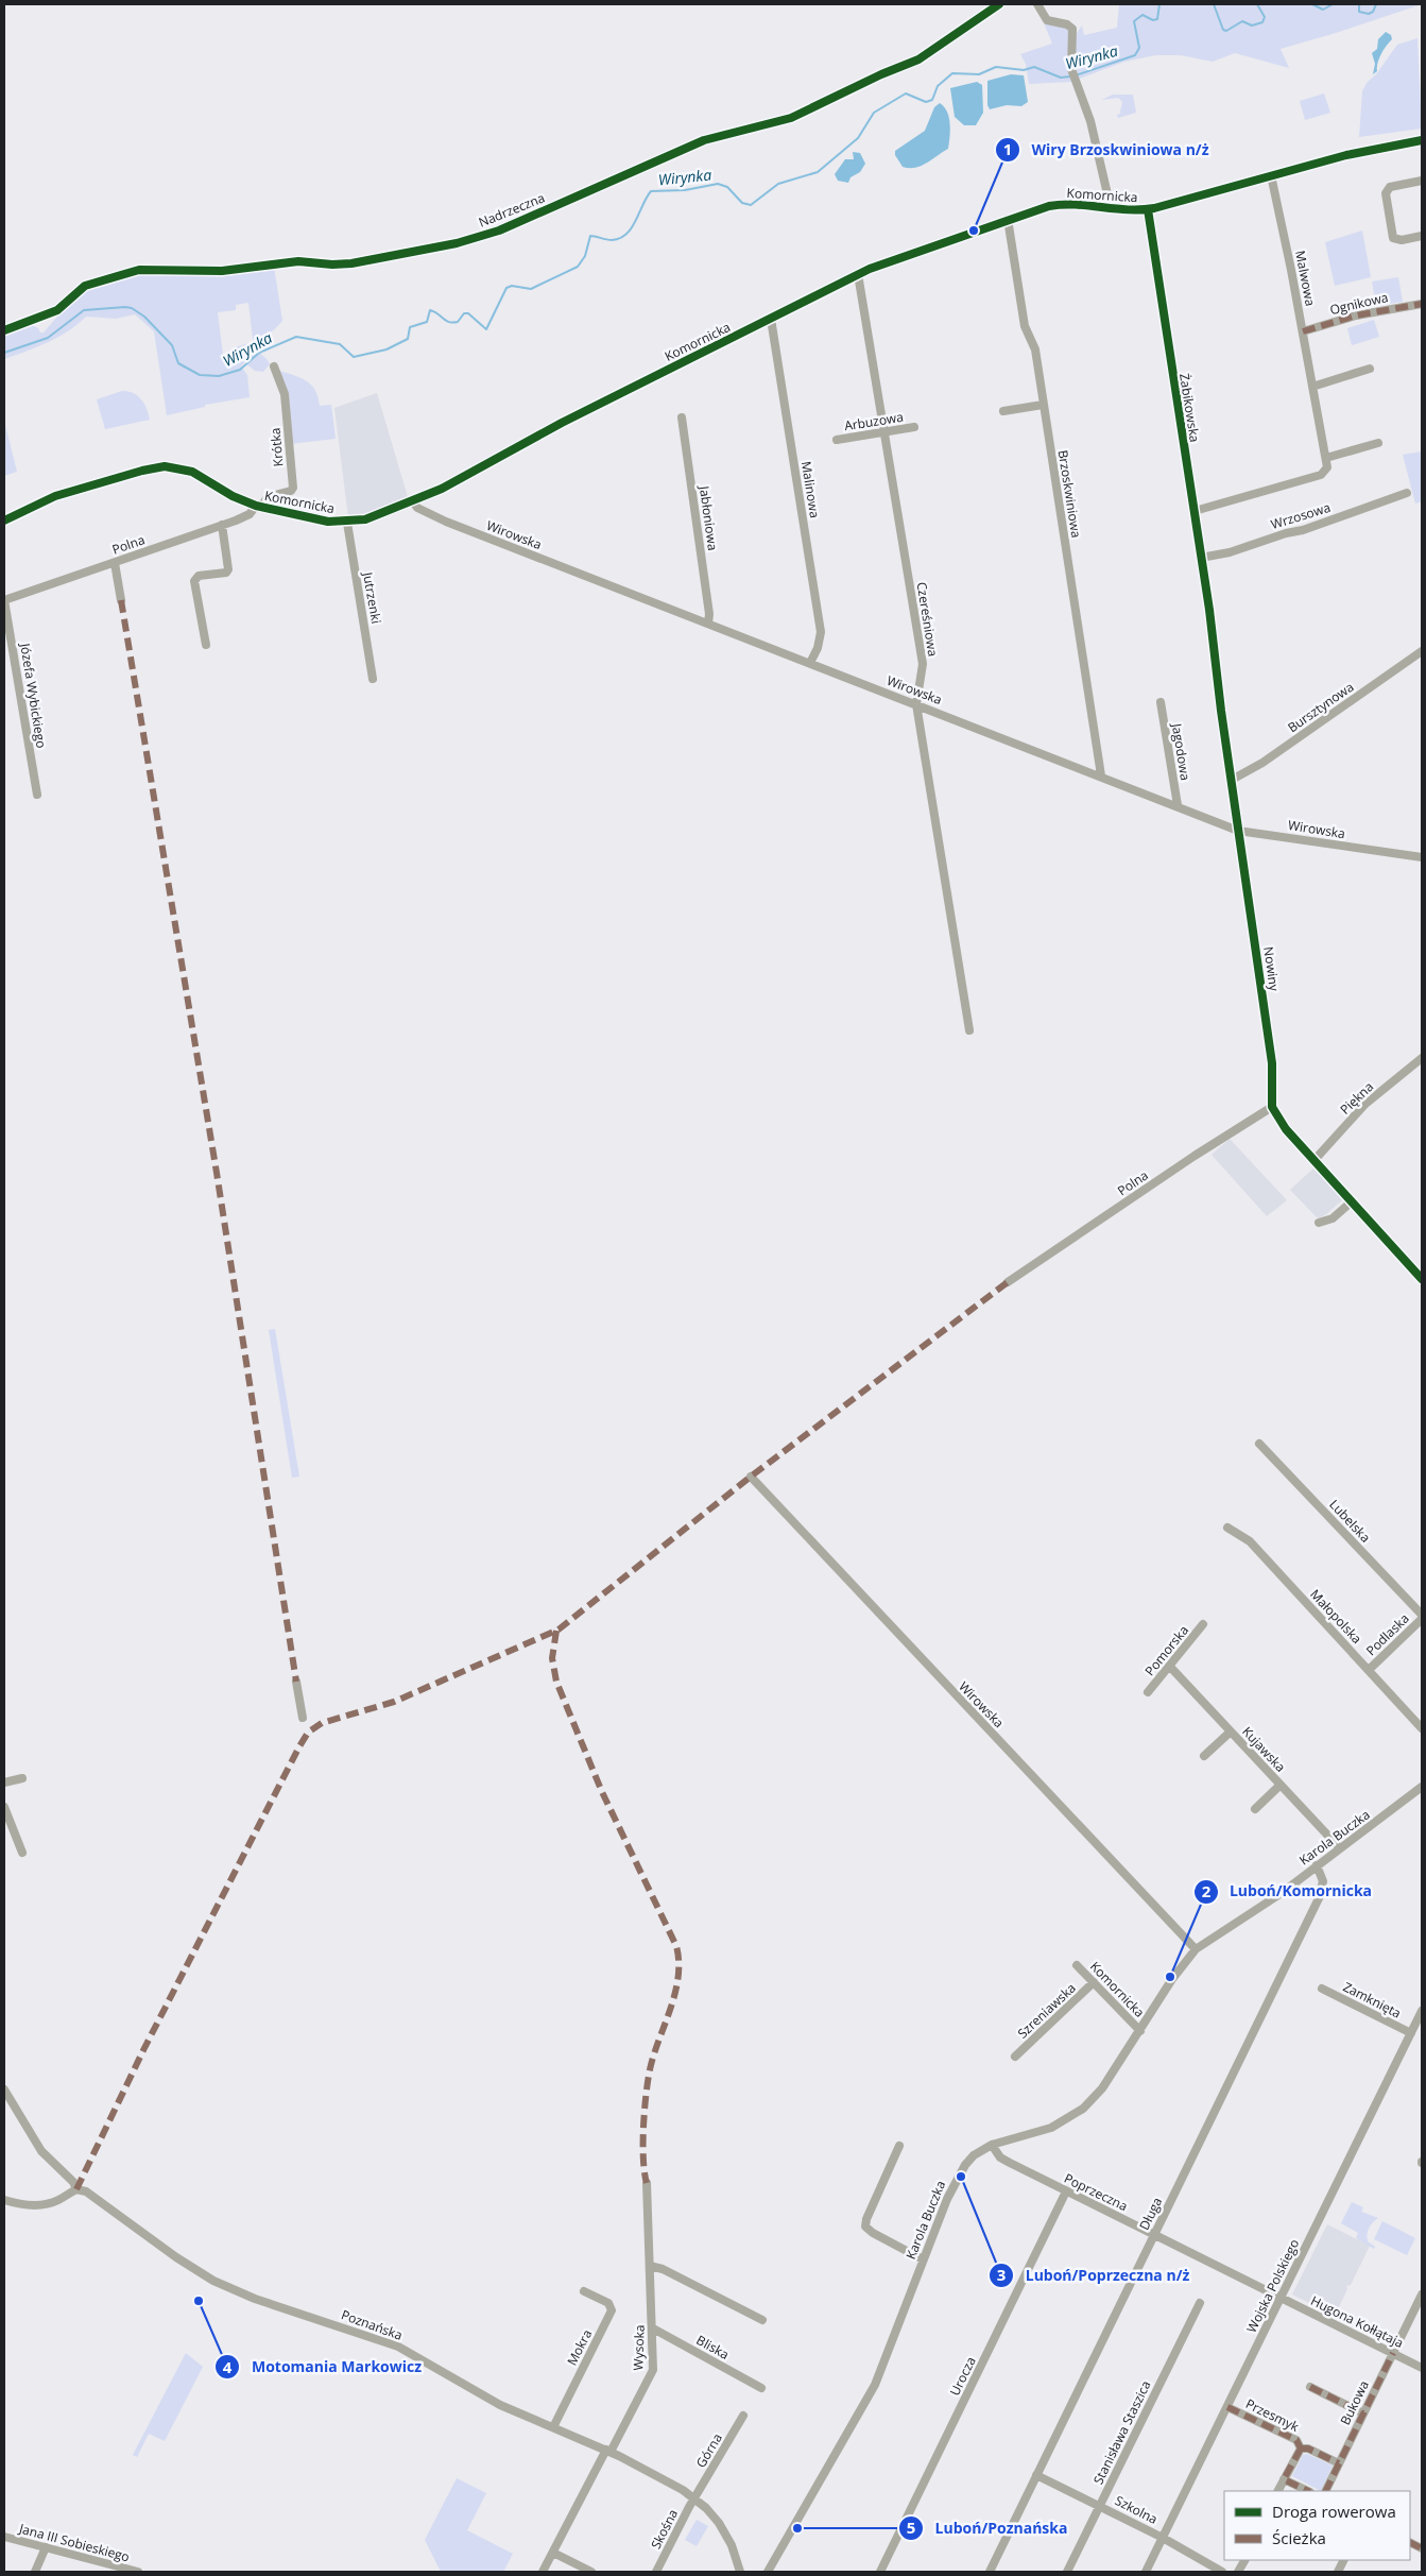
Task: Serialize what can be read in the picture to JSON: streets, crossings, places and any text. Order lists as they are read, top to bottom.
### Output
{
  "streets": {
    "street": [
      "Komornicka",
      "Nadrzeczna",
      "Malwowa",
      "Ognikowa",
      "Żabikowska",
      "Arbuzowa",
      "Krótka",
      "Malinowa",
      "Brzoskwiniowa",
      "Wrzosowa",
      "Jabłoniowa",
      "Wirowska",
      "Polna",
      "Jutrzenki",
      "Czereśniowa",
      "Józefa Wybickiego",
      "Bursztynowa",
      "Jagodowa",
      "Nowiny",
      "Piękna",
      "Lubelska",
      "Małopolska",
      "Podlaska",
      "Pomorska",
      "Kujawska",
      "Karola Buczka",
      "Zamknięta",
      "Szreniawska",
      "Poprzeczna",
      "Długa",
      "Wojska Polskiego",
      "Hugona Kołłątaja",
      "Poznańska",
      "Mokra",
      "Wysoka",
      "Bliska",
      "Urocza",
      "Bukowa",
      "Przesmyk",
      "Stanisława Staszica",
      "Górna",
      "Szkolna",
      "Skośna",
      "Jana III Sobieskiego"
    ]
  },
  "crossings": [
    ["Komornicka", "Malwowa"],
    ["Komornicka", "Żabikowska"],
    ["Komornicka", "Krótka"],
    ["Komornicka", "Malinowa"],
    ["Komornicka", "Brzoskwiniowa"],
    ["Komornicka", "Wirowska"],
    ["Komornicka", "Polna"],
    ["Komornicka", "Jutrzenki"],
    ["Komornicka", "Czereśniowa"],
    ["Komornicka", "Karola Buczka"],
    ["Komornicka", "Szreniawska"],
    ["Malwowa", "Ognikowa"],
    ["Żabikowska", "Wrzosowa"],
    ["Żabikowska", "Nowiny"],
    ["Arbuzowa", "Czereśniowa"],
    ["Krótka", "Polna"],
    ["Malinowa", "Wirowska"],
    ["Brzoskwiniowa", "Wirowska"],
    ["Jabłoniowa", "Wirowska"],
    ["Wirowska", "Czereśniowa"],
    ["Wirowska", "Jagodowa"],
    ["Wirowska", "Nowiny"],
    ["Wirowska", "Karola Buczka"],
    ["Polna", "Józefa Wybickiego"],
    ["Polna", "Nowiny"],
    ["Bursztynowa", "Nowiny"],
    ["Małopolska", "Podlaska"],
    ["Pomorska", "Kujawska"],
    ["Kujawska", "Karola Buczka"],
    ["Karola Buczka", "Poprzeczna"],
    ["Karola Buczka", "Długa"],
    ["Zamknięta", "Wojska Polskiego"],
    ["Poprzeczna", "Długa"],
    ["Poprzeczna", "Wojska Polskiego"],
    ["Poprzeczna", "Hugona Kołłątaja"],
    ["Poprzeczna", "Urocza"],
    ["Długa", "Szkolna"],
    ["Wojska Polskiego", "Hugona Kołłątaja"],
    ["Wojska Polskiego", "Przesmyk"],
    ["Wojska Polskiego", "Szkolna"],
    ["Hugona Kołłątaja", "Bukowa"],
    ["Poznańska", "Mokra"],
    ["Poznańska", "Wysoka"],
    ["Poznańska", "Górna"],
    ["Poznańska", "Skośna"],
    ["Wysoka", "Bliska"],
    ["Stanisława Staszica", "Szkolna"],
    ["Górna", "Skośna"]
  ],
  "water": ["Wirynka"],
  "places": [
    "Wiry Brzoskwiniowa n/ż",
    "Luboń/Komornicka",
    "Luboń/Poprzeczna n/ż",
    "Motomania Markowicz",
    "Luboń/Poznańska"
  ],
  "legend": ["Droga rowerowa", "Ścieżka"]
}
